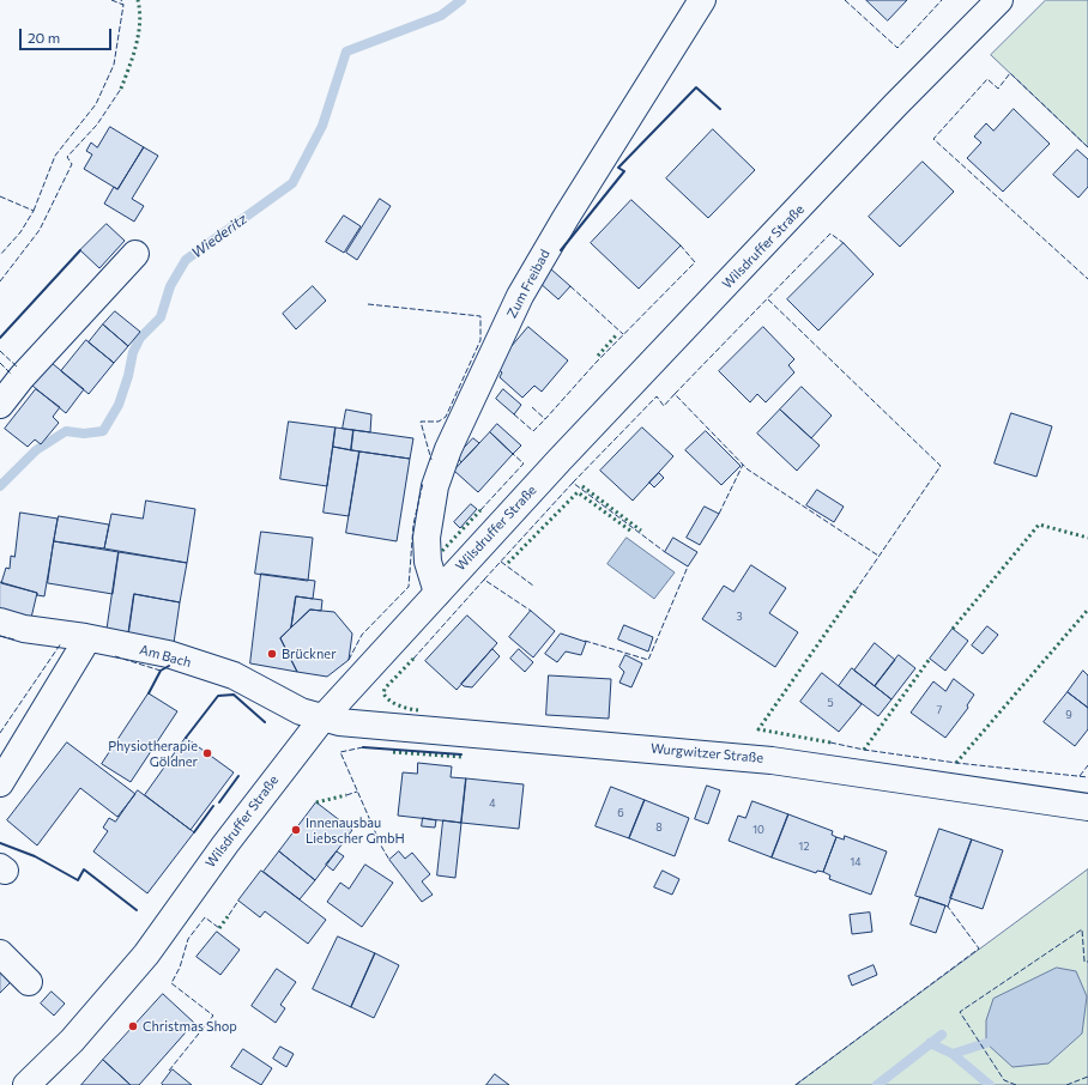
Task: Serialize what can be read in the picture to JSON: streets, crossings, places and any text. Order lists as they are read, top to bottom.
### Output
{
  "streets": {
    "main road": [
      "Wilsdruffer Straße",
      "Zum Freibad",
      "Am Bach",
      "Wurgwitzer Straße"
    ]
  },
  "crossings": [
    ["Wilsdruffer Straße", "Zum Freibad"],
    ["Wilsdruffer Straße", "Am Bach"],
    ["Wilsdruffer Straße", "Wurgwitzer Straße"],
    ["Am Bach", "Wurgwitzer Straße"]
  ],
  "water": ["Wiederitz"],
  "places": [
    "Brückner",
    "Physiotherapie Göldner",
    "Innenausbau Liebscher GmbH",
    "Christmas Shop"
  ],
  "house_numbers": [
    "3",
    "5",
    "7",
    "9",
    "4",
    "6",
    "8",
    "10",
    "12",
    "14"
  ],
  "scale_bar": "20 m"
}
